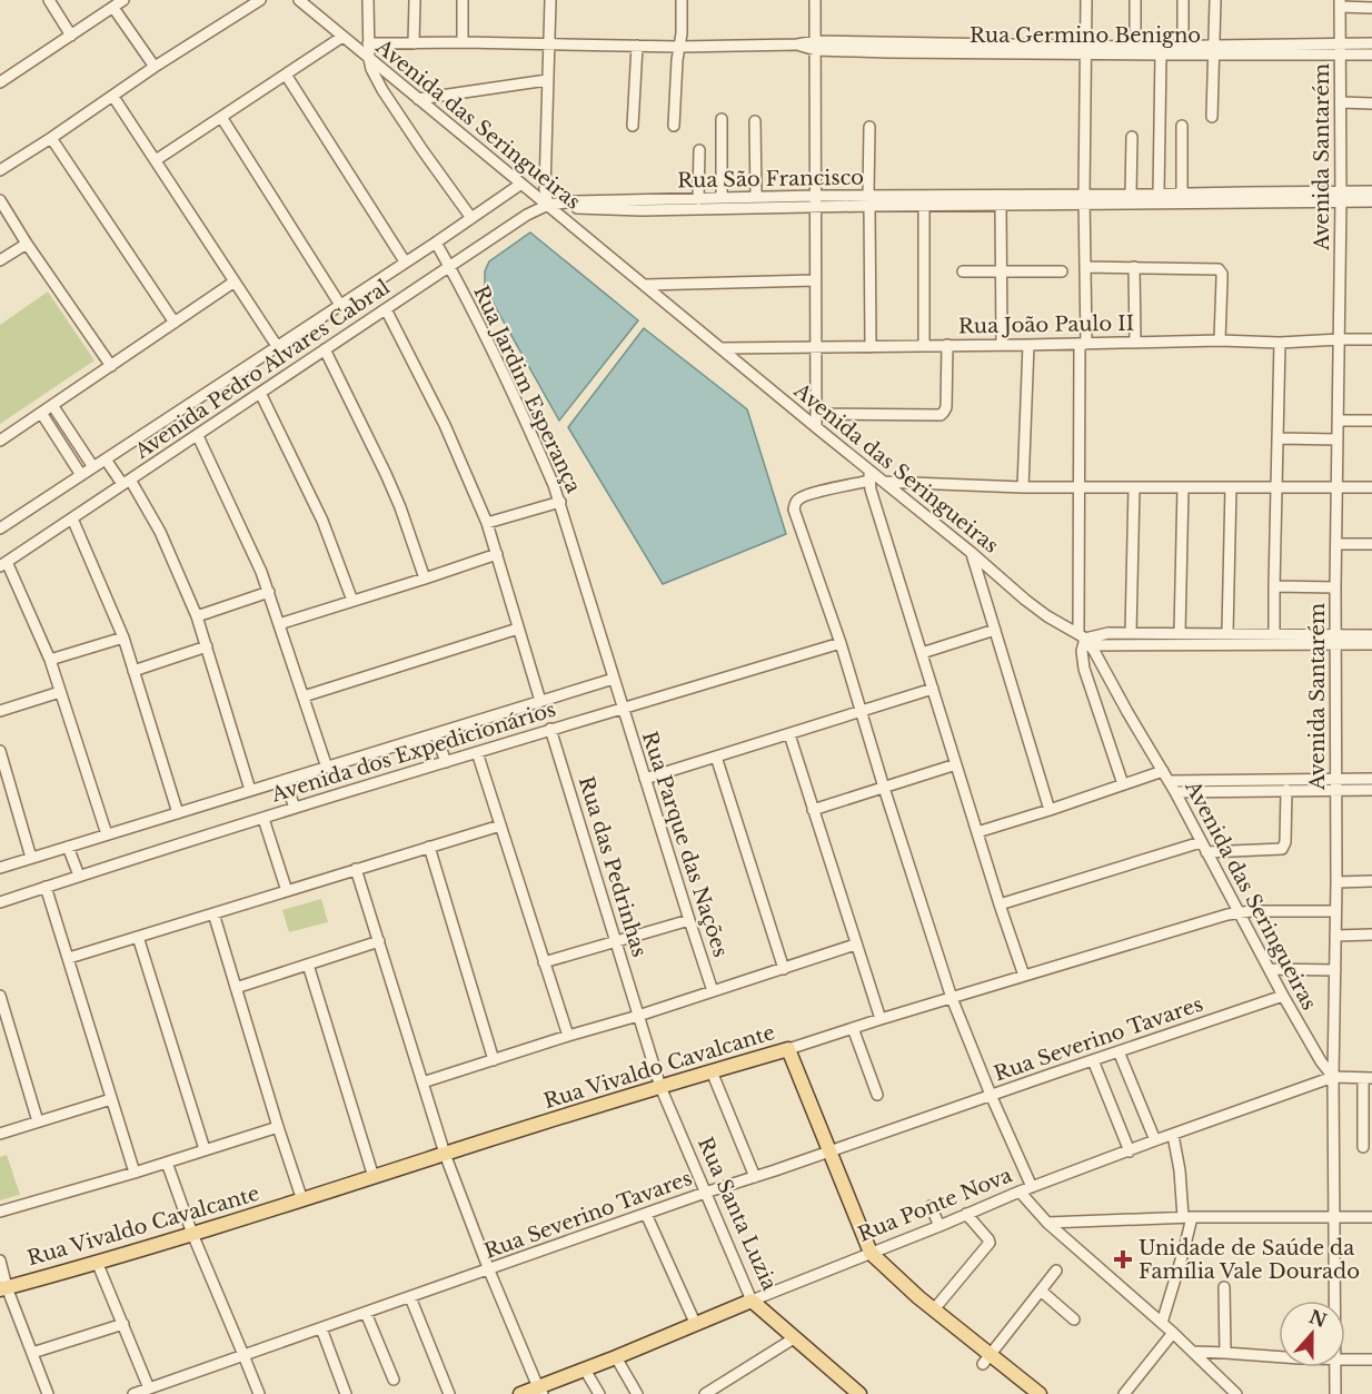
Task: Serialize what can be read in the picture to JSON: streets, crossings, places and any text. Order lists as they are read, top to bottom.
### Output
{
  "streets": {
    "main road": ["Rua Vivaldo Cavalcante", "Rua Ponte Nova", "Rua Santa Luzia"],
    "street": [
      "Rua Germino Benigno",
      "Avenida das Seringueiras",
      "Avenida Santarém",
      "Rua São Francisco",
      "Rua João Paulo II",
      "Avenida Pedro Alvares Cabral",
      "Rua Jardim Esperança",
      "Avenida dos Expedicionários",
      "Rua Parque das Nações",
      "Rua das Pedrinhas",
      "Rua Severino Tavares"
    ]
  },
  "crossings": [
    ["Rua Germino Benigno", "Avenida Santarém"],
    ["Avenida das Seringueiras", "Avenida Santarém"],
    ["Avenida das Seringueiras", "Rua São Francisco"],
    ["Avenida das Seringueiras", "Rua João Paulo II"],
    ["Avenida das Seringueiras", "Avenida Pedro Alvares Cabral"],
    ["Avenida das Seringueiras", "Rua Severino Tavares"],
    ["Avenida das Seringueiras", "Rua Vivaldo Cavalcante"],
    ["Avenida das Seringueiras", "Rua Ponte Nova"],
    ["Avenida Santarém", "Rua São Francisco"],
    ["Avenida Santarém", "Rua João Paulo II"],
    ["Avenida Santarém", "Rua Vivaldo Cavalcante"],
    ["Avenida Santarém", "Rua Ponte Nova"],
    ["Rua São Francisco", "Avenida Pedro Alvares Cabral"],
    ["Avenida Pedro Alvares Cabral", "Rua Jardim Esperança"],
    ["Rua Jardim Esperança", "Avenida dos Expedicionários"],
    ["Rua Jardim Esperança", "Rua Parque das Nações"],
    ["Avenida dos Expedicionários", "Rua Parque das Nações"],
    ["Avenida dos Expedicionários", "Rua das Pedrinhas"],
    ["Rua das Pedrinhas", "Rua Vivaldo Cavalcante"],
    ["Rua das Pedrinhas", "Rua Santa Luzia"],
    ["Rua Severino Tavares", "Rua Santa Luzia"],
    ["Rua Vivaldo Cavalcante", "Rua Santa Luzia"],
    ["Rua Ponte Nova", "Rua Santa Luzia"]
  ],
  "places": {
    "health": ["Unidade de Saúde da Família Vale Dourado"]
  },
  "north": "top"
}
